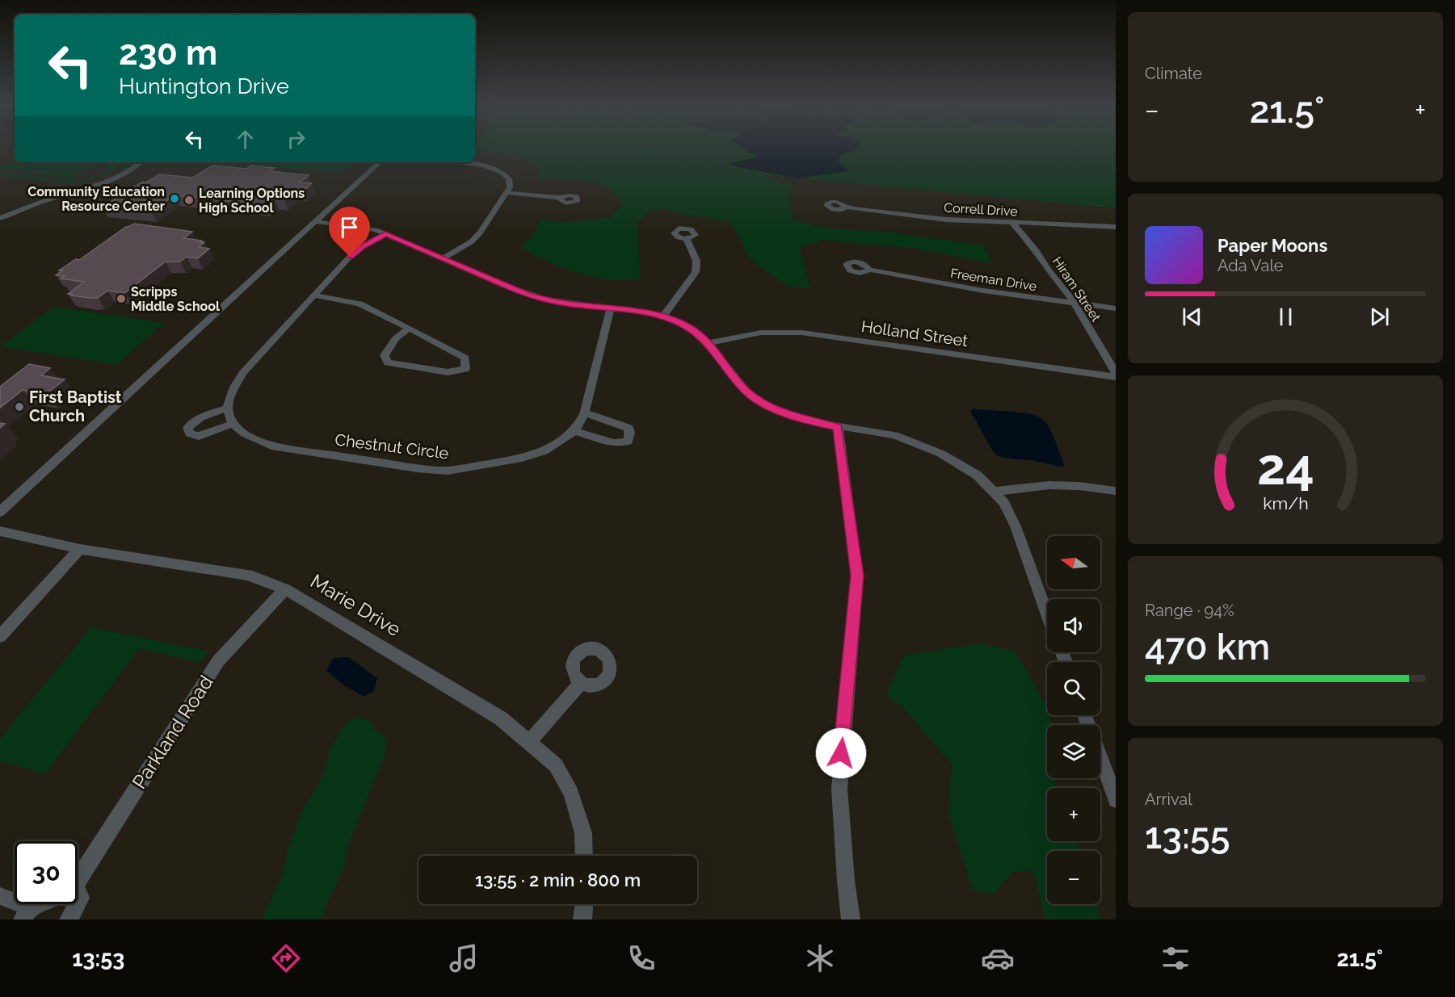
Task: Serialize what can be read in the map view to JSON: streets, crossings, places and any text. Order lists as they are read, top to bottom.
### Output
{
  "streets": {
    "street": [
      "Correll Drive",
      "Freeman Drive",
      "Hiram Street",
      "Holland Street",
      "Chestnut Circle",
      "Marie Drive",
      "Parkland Road"
    ]
  },
  "crossings": [
    ["Correll Drive", "Hiram Street"],
    ["Freeman Drive", "Hiram Street"],
    ["Marie Drive", "Parkland Road"]
  ],
  "places": [
    "Community Education Resource Center",
    "Learning Options High School",
    "Scripps Middle School",
    "First Baptist Church"
  ],
  "north": "left",
  "page": {
    "tile": [
      "Climate",
      ["Range · 94%", "470 km"],
      ["Arrival", "13:55"]
    ],
    "turn": ["230 m", "Huntington Drive"],
    "heat": ["−", "21.5°", "+"],
    "song": ["Paper Moons", "Ada Vale"],
    "map_buttons": ["+", "−"],
    "limit": "30",
    "trip": "13:55 · 2 min · 800 m",
    "tabs": ["13:53", "21.5°"],
    "gauge": ["24", "km/h"]
  }
}
